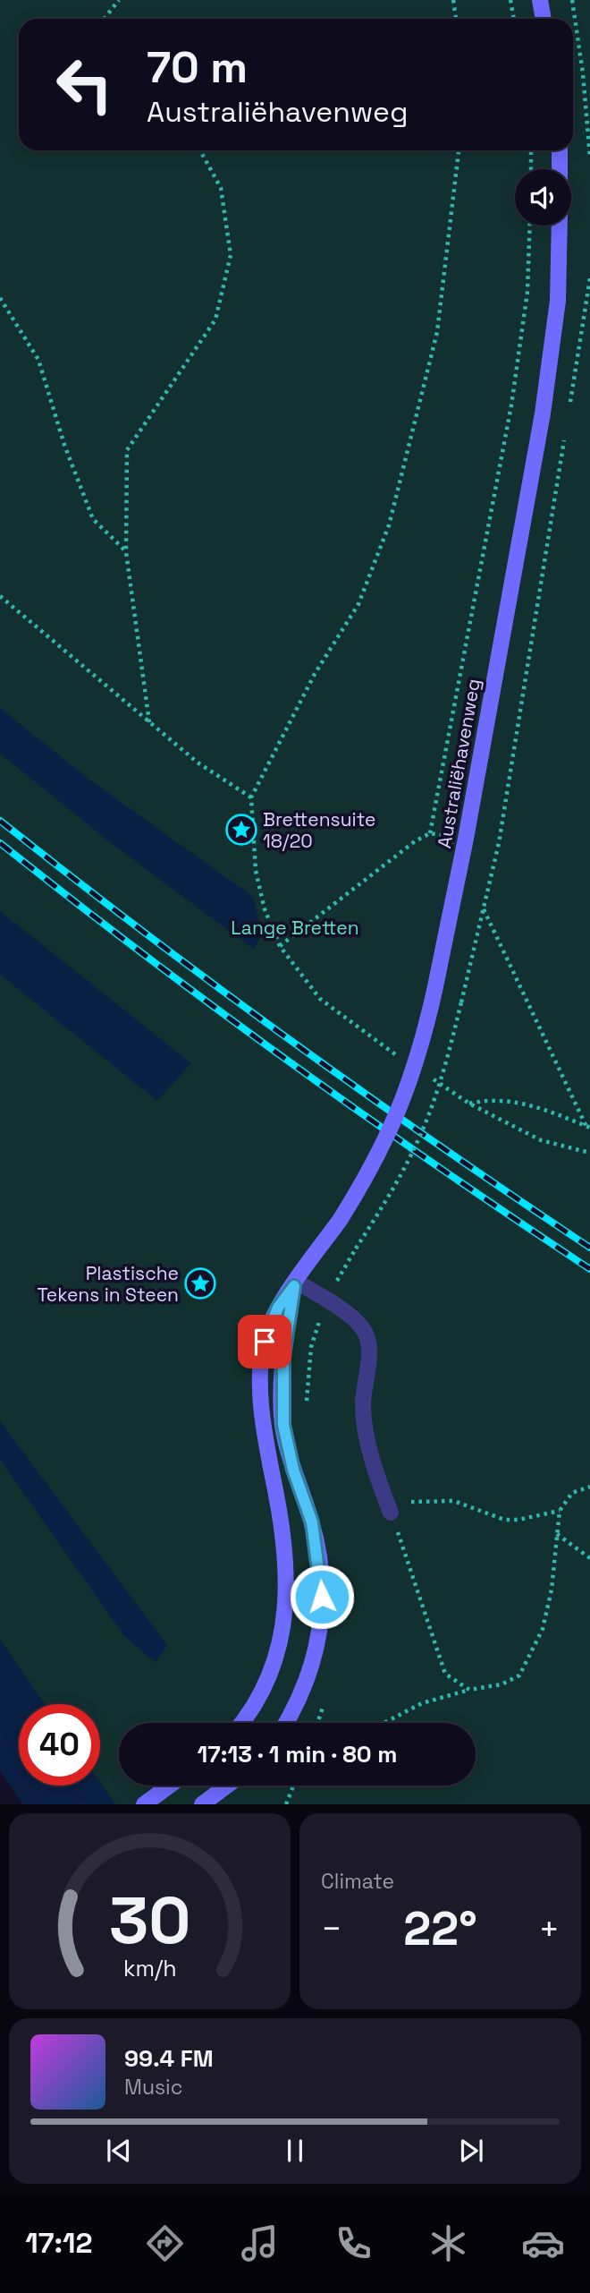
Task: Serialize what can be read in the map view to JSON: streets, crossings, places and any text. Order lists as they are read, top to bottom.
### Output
{
  "streets": {
    "street": ["Australiëhavenweg"]
  },
  "parks": ["Lange Bretten"],
  "places": {
    "place": ["Brettensuite 18/20", "Plastische Tekens in Steen"]
  },
  "page": {
    "turn": ["70 m", "Australiëhavenweg"],
    "limit": "40",
    "trip": "17:13 · 1 min · 80 m",
    "tile": "Climate",
    "heat": ["−", "22°", "+"],
    "song": ["99.4 FM", "Music"],
    "tabs": "17:12",
    "gauge": ["30", "km/h"]
  }
}
